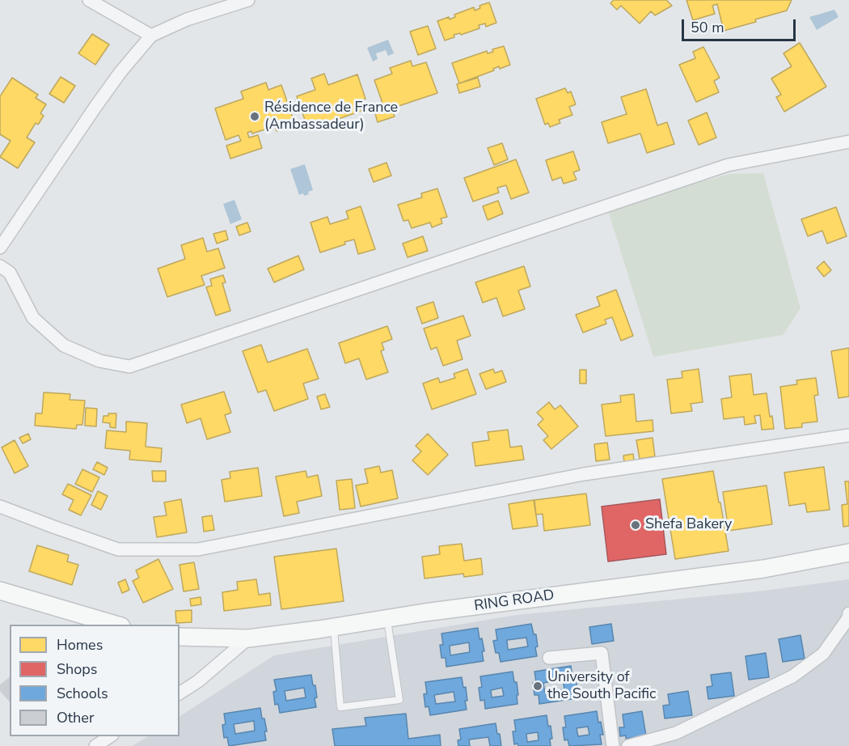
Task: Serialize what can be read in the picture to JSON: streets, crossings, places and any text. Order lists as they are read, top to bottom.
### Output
{
  "streets": {
    "main road": ["RING ROAD"]
  },
  "places": ["Résidence de France (Ambassadeur)", "Shefa Bakery", "University of the South Pacific"],
  "legend": [
    "Homes",
    "Shops",
    "Schools",
    "Other"
  ],
  "scale_bar": "50 m"
}
